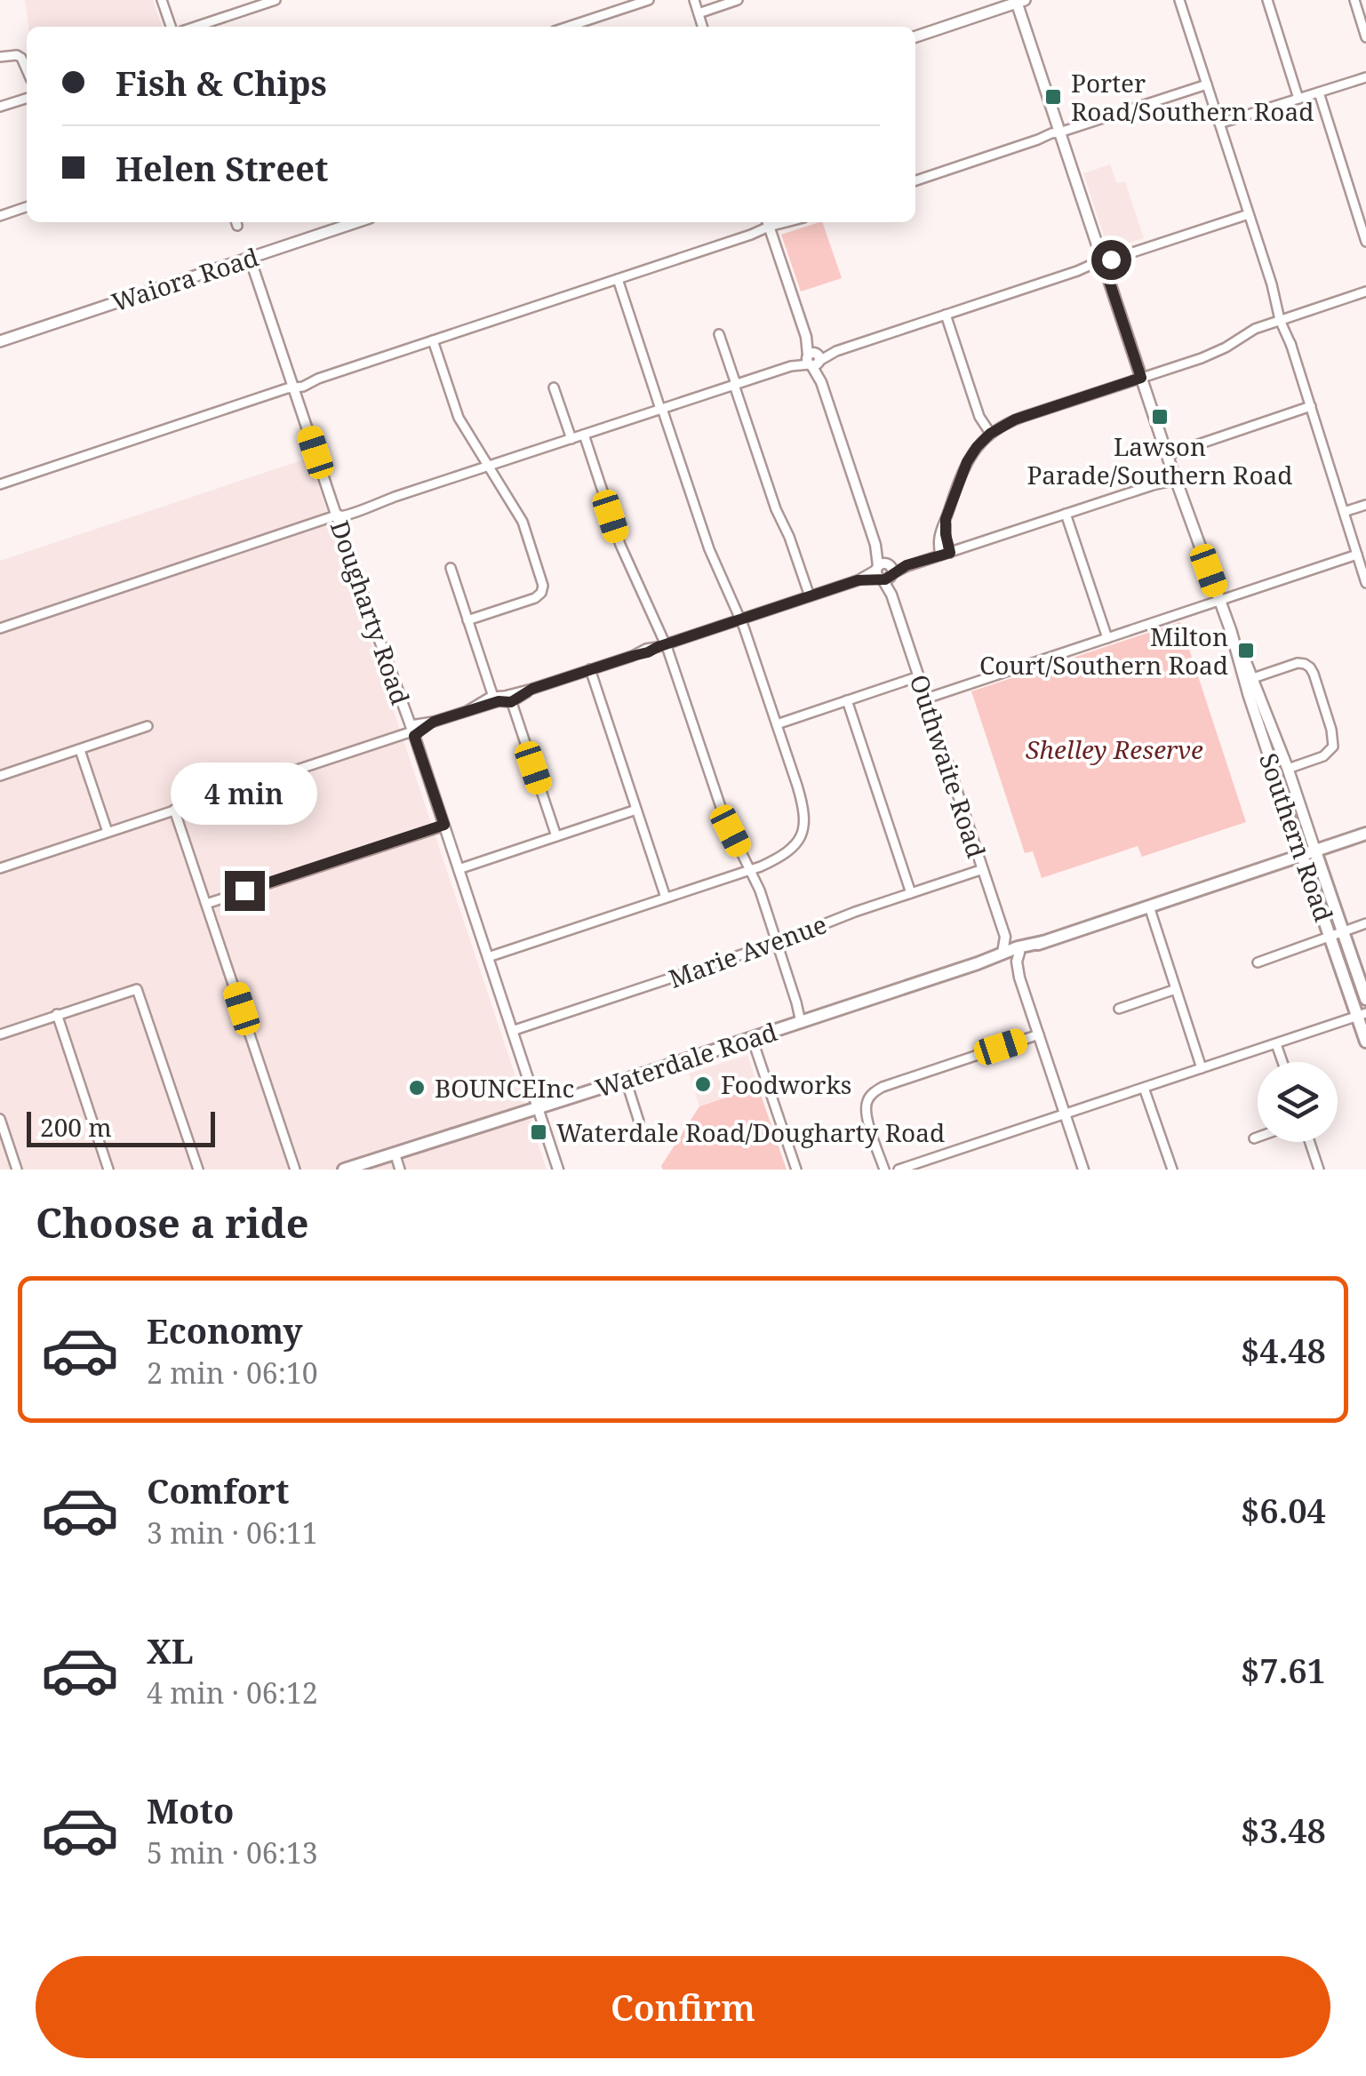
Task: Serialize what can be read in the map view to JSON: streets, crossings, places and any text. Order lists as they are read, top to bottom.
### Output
{
  "streets": {
    "main road": ["Waiora Road", "Southern Road", "Waterdale Road"],
    "street": ["Dougharty Road", "Outhwaite Road", "Marie Avenue"]
  },
  "crossings": [
    ["Waiora Road", "Dougharty Road"],
    ["Dougharty Road", "Marie Avenue"],
    ["Dougharty Road", "Waterdale Road"],
    ["Outhwaite Road", "Marie Avenue"],
    ["Outhwaite Road", "Waterdale Road"],
    ["Southern Road", "Waterdale Road"]
  ],
  "parks": ["Shelley Reserve"],
  "places": {
    "transit": [
      "Porter Road/Southern Road",
      "Lawson Parade/Southern Road",
      "Milton Court/Southern Road",
      "Waterdale Road/Dougharty Road"
    ],
    "other": ["Foodworks", "BOUNCEInc"]
  },
  "scale_bar": "200 m",
  "page": {
    "banner": ["Fish & Chips", "Helen Street"],
    "bubble": "4 min",
    "scale": "200 m",
    "heading": "Choose a ride",
    "list": [
      {
        "name": "Economy",
        "note": "2 min · 06:10",
        "value": "$4.48"
      },
      {
        "name": "Comfort",
        "note": "3 min · 06:11",
        "value": "$6.04"
      },
      {
        "name": "XL",
        "note": "4 min · 06:12",
        "value": "$7.61"
      },
      {
        "name": "Moto",
        "note": "5 min · 06:13",
        "value": "$3.48"
      }
    ],
    "buttons": "Confirm"
  }
}
